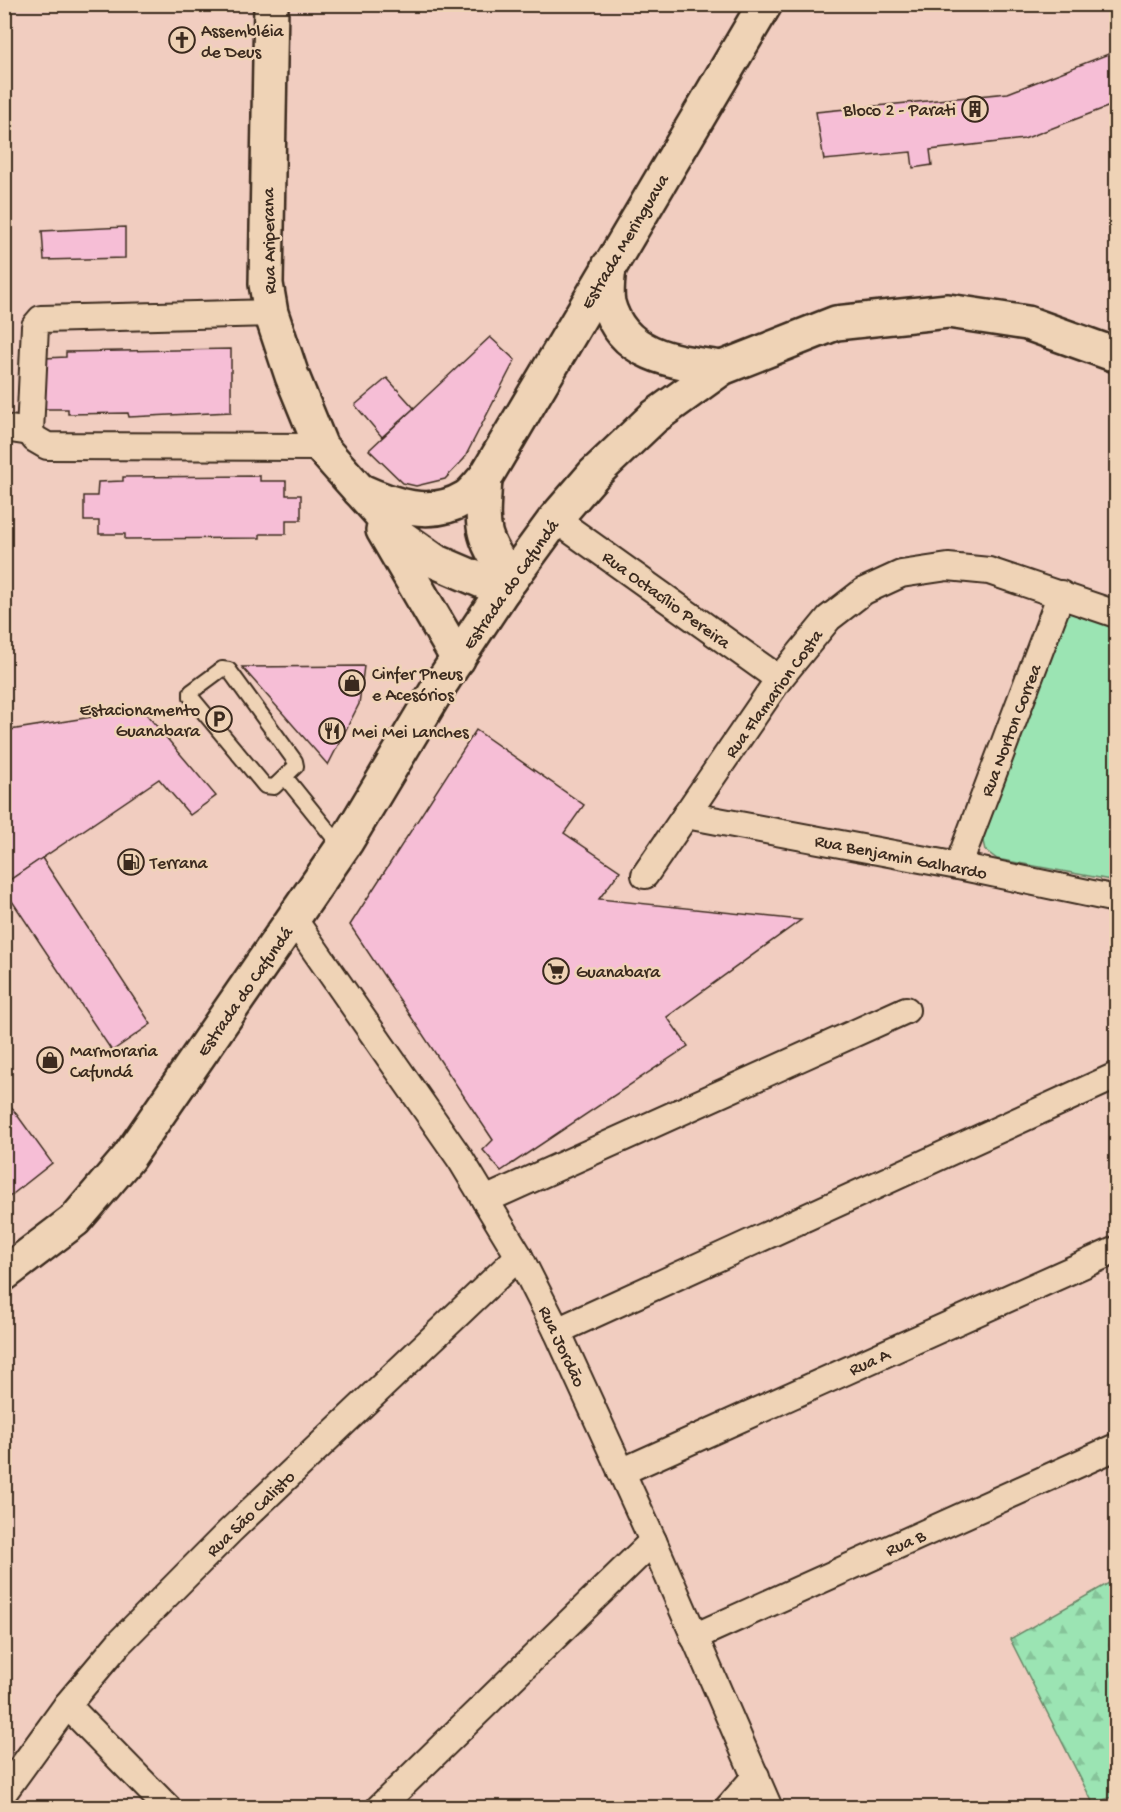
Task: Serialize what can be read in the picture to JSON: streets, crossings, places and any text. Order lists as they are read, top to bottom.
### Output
{
  "streets": {
    "main road": ["Rua Ariperana", "Estrada Meringuava", "Estrada do Cafundá"],
    "street": [
      "Rua Octacílio Pereira",
      "Rua Flamarion Costa",
      "Rua Norton Correa",
      "Rua Benjamin Galhardo",
      "Rua Jordão",
      "Rua A",
      "Rua São Calisto",
      "Rua B"
    ]
  },
  "crossings": [
    ["Rua Ariperana", "Estrada Meringuava"],
    ["Rua Ariperana", "Estrada do Cafundá"],
    ["Estrada Meringuava", "Estrada do Cafundá"],
    ["Estrada do Cafundá", "Rua Octacílio Pereira"],
    ["Estrada do Cafundá", "Rua Jordão"],
    ["Rua Octacílio Pereira", "Rua Flamarion Costa"],
    ["Rua Flamarion Costa", "Rua Norton Correa"],
    ["Rua Flamarion Costa", "Rua Benjamin Galhardo"],
    ["Rua Norton Correa", "Rua Benjamin Galhardo"],
    ["Rua Jordão", "Rua A"],
    ["Rua Jordão", "Rua São Calisto"],
    ["Rua Jordão", "Rua B"]
  ],
  "places": {
    "church": ["Assembléia de Deus"],
    "building": ["Bloco 2 - Parati"],
    "shop": ["Cinfer Pneus e Acesórios", "Marmoraria Cafundá"],
    "parking": ["Estacionamento Guanabara"],
    "restaurant": ["Mei Mei Lanches"],
    "fuel station": ["Terrana"],
    "supermarket": ["Guanabara"]
  }
}
